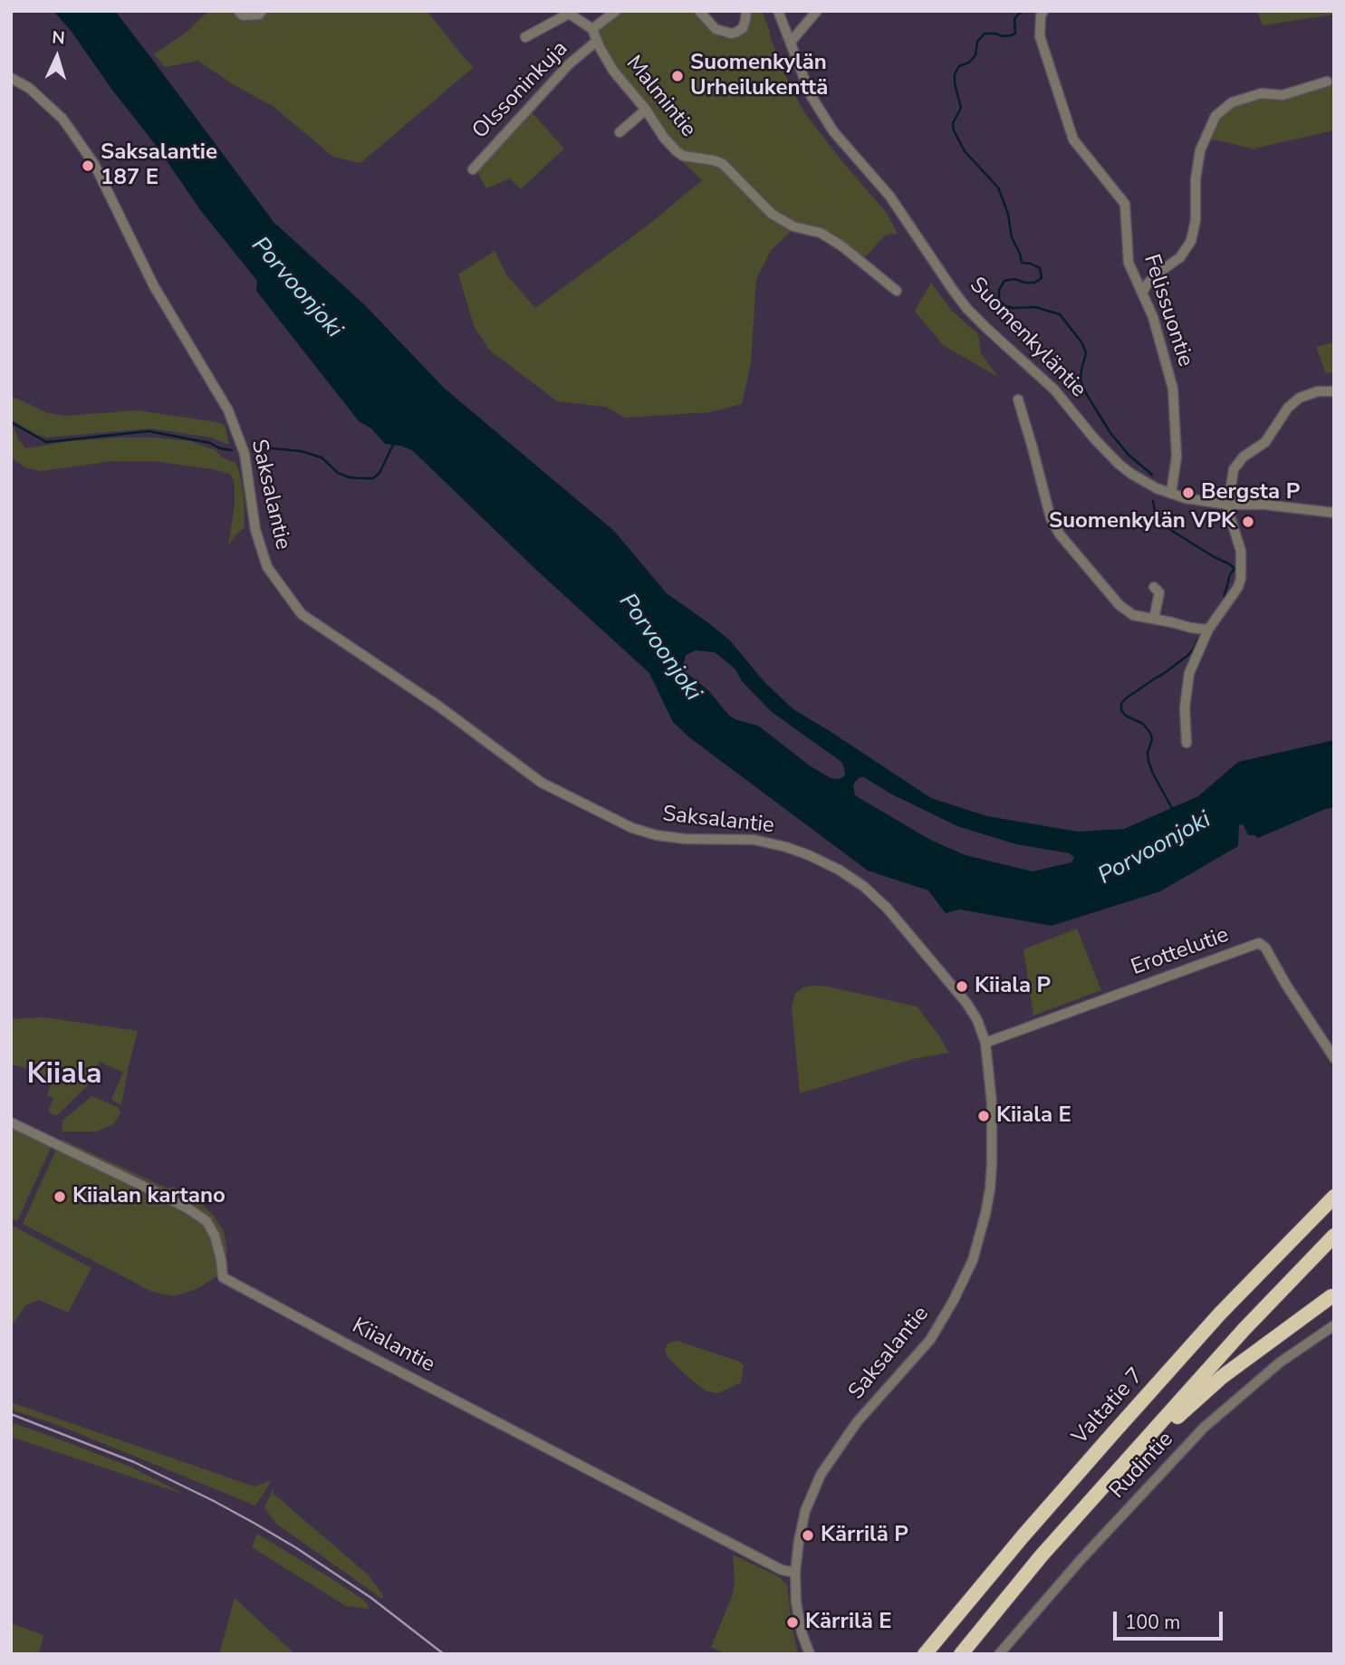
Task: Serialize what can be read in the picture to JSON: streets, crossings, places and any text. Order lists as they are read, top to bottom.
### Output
{
  "streets": {
    "highway": ["Valtatie 7"],
    "street": [
      "Olssoninkuja",
      "Malmintie",
      "Felissuontie",
      "Suomenkyläntie",
      "Saksalantie",
      "Erottelutie",
      "Kiialantie",
      "Rudintie"
    ]
  },
  "crossings": [
    ["Olssoninkuja", "Malmintie"],
    ["Felissuontie", "Suomenkyläntie"],
    ["Saksalantie", "Erottelutie"],
    ["Saksalantie", "Kiialantie"]
  ],
  "districts": ["Kiiala"],
  "water": ["Porvoonjoki"],
  "places": [
    "Suomenkylän Urheilukenttä",
    "Saksalantie 187 E",
    "Bergsta P",
    "Suomenkylän VPK",
    "Kiiala P",
    "Kiiala E",
    "Kiialan kartano",
    "Kärrilä P",
    "Kärrilä E"
  ],
  "scale_bar": "100 m",
  "north": "top"
}
